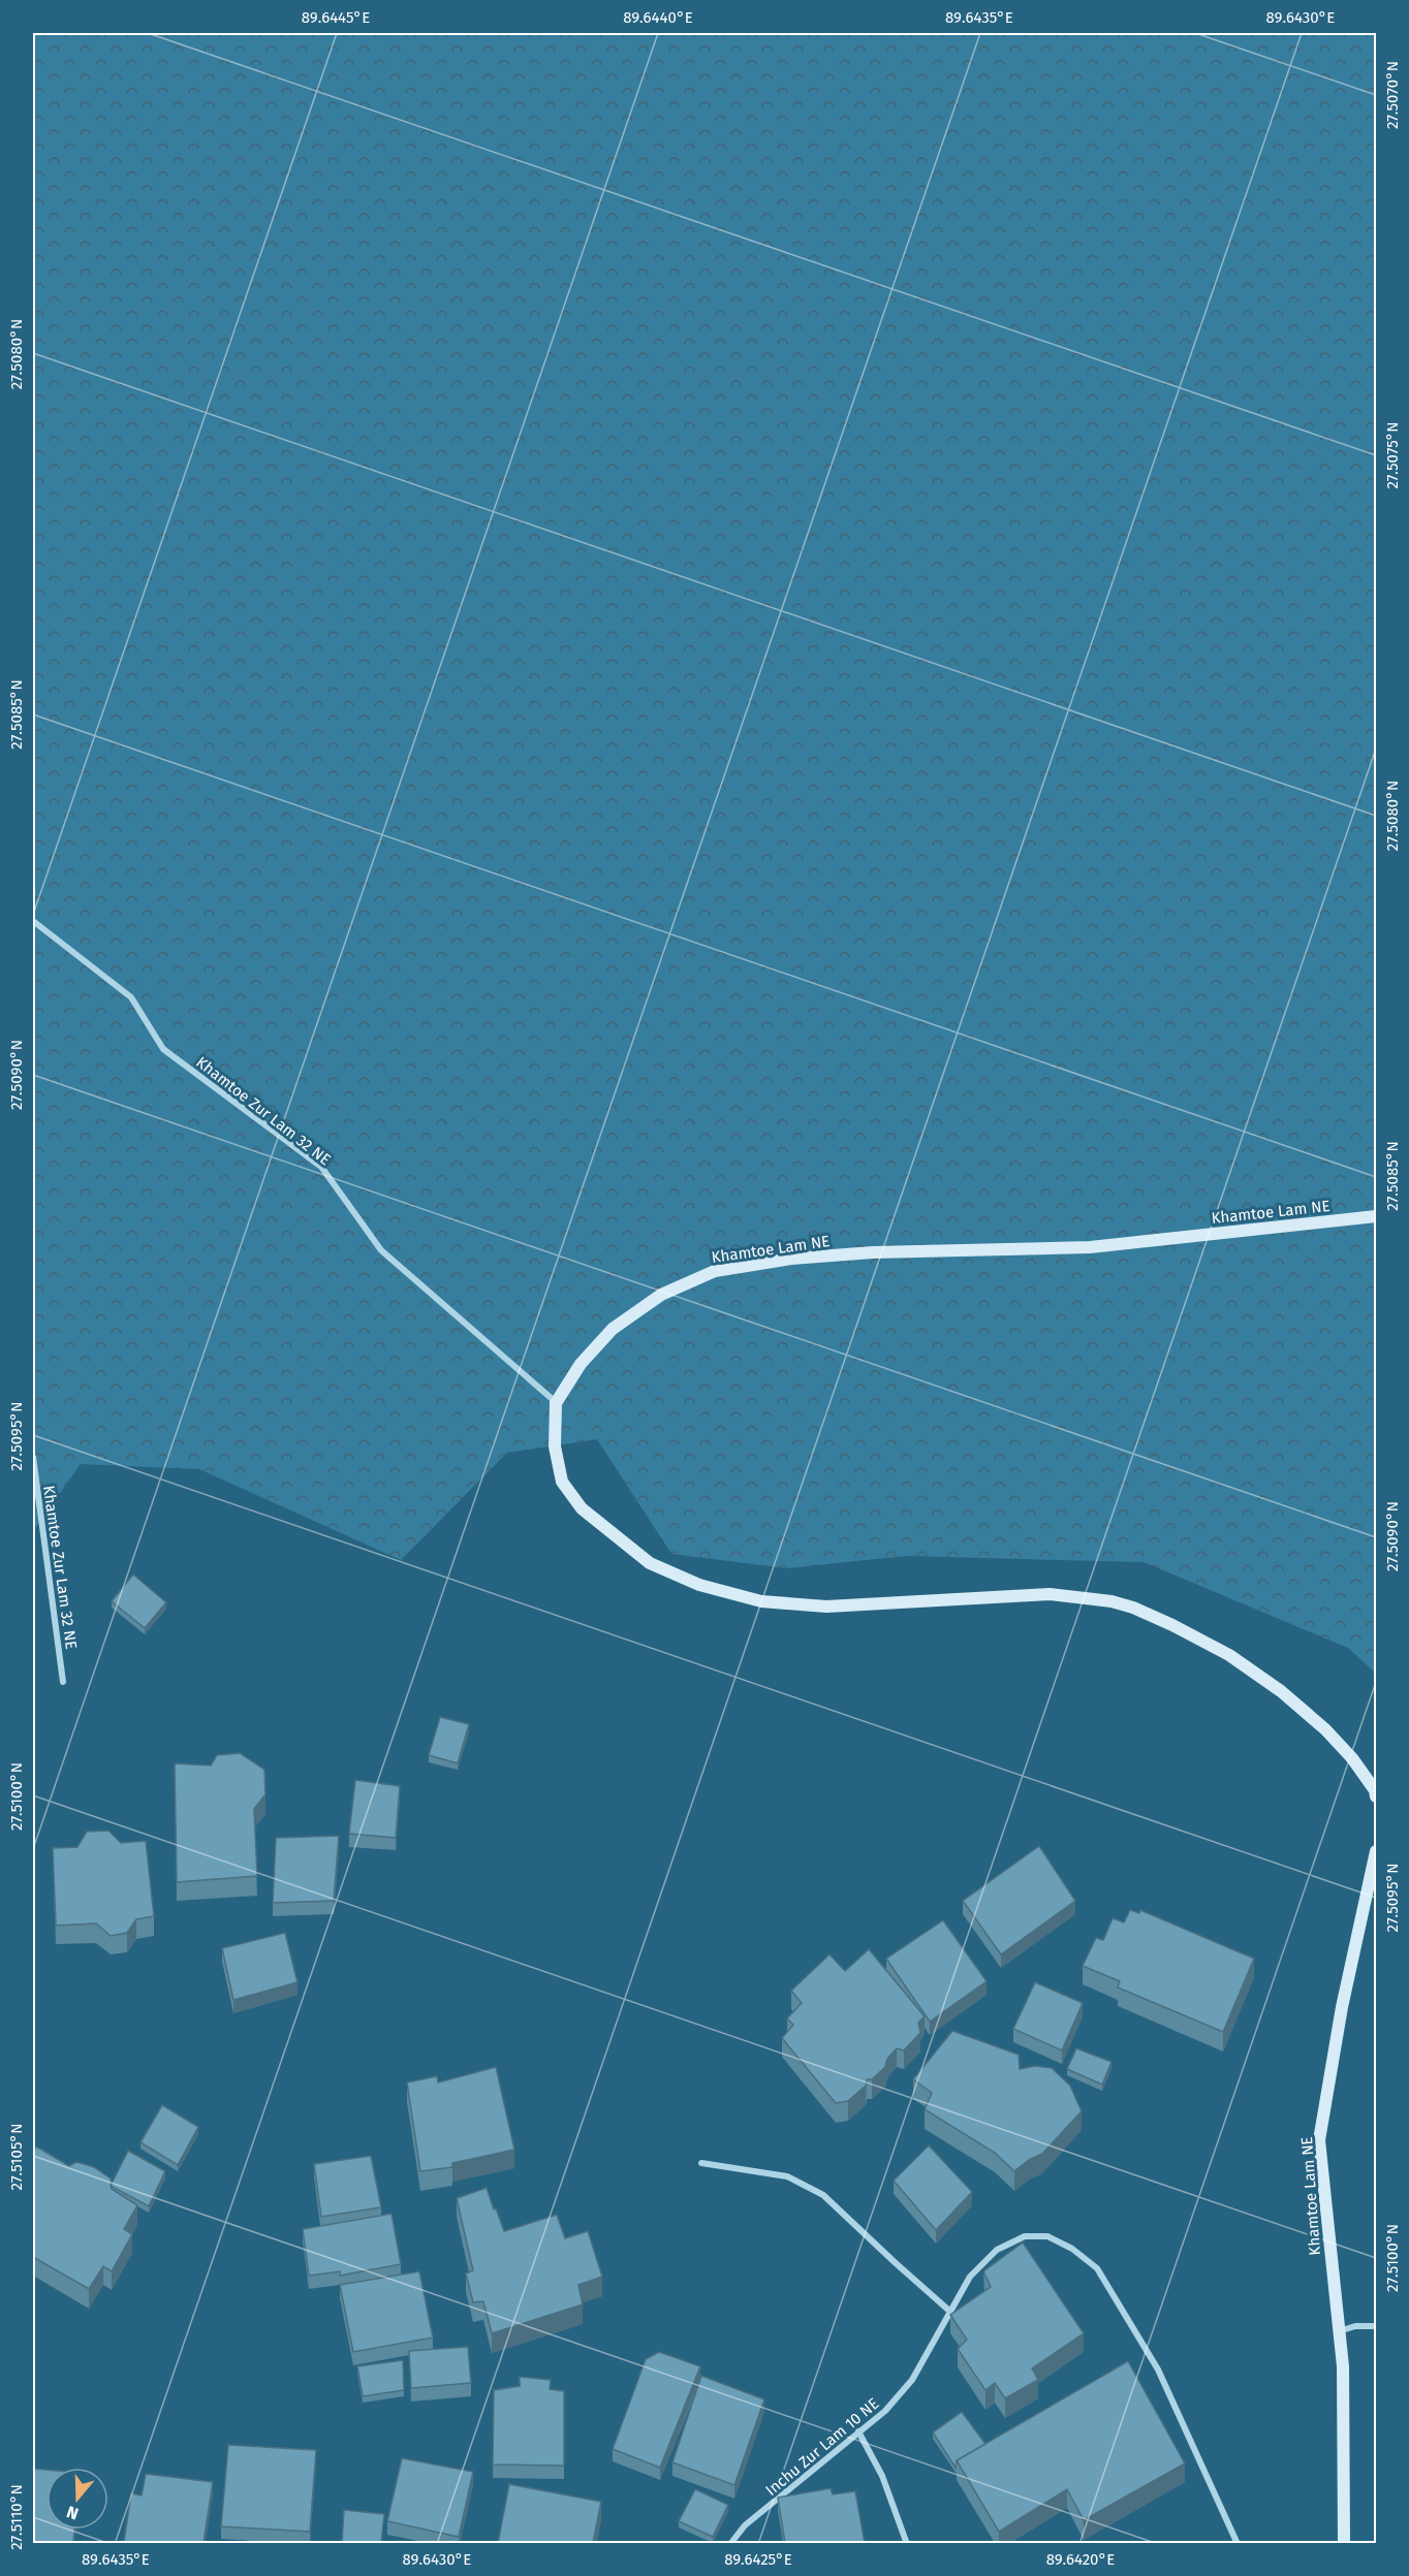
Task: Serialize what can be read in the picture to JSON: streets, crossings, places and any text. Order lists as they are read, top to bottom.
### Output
{
  "streets": {
    "main road": ["Khamtoe Lam NE"],
    "street": ["Khamtoe Zur Lam 32 NE", "Inchu Zur Lam 10 NE"]
  },
  "crossings": [
    ["Khamtoe Zur Lam 32 NE", "Khamtoe Lam NE"]
  ],
  "north": "bottom",
  "coordinates": [
    "89.6445°E",
    "89.6440°E",
    "89.6435°E",
    "89.6430°E",
    "27.5070°N",
    "27.5080°N",
    "27.5075°N",
    "27.5085°N",
    "27.5090°N",
    "27.5095°N",
    "27.5100°N",
    "27.5105°N",
    "27.5110°N",
    "89.6425°E",
    "89.6420°E"
  ]
}
